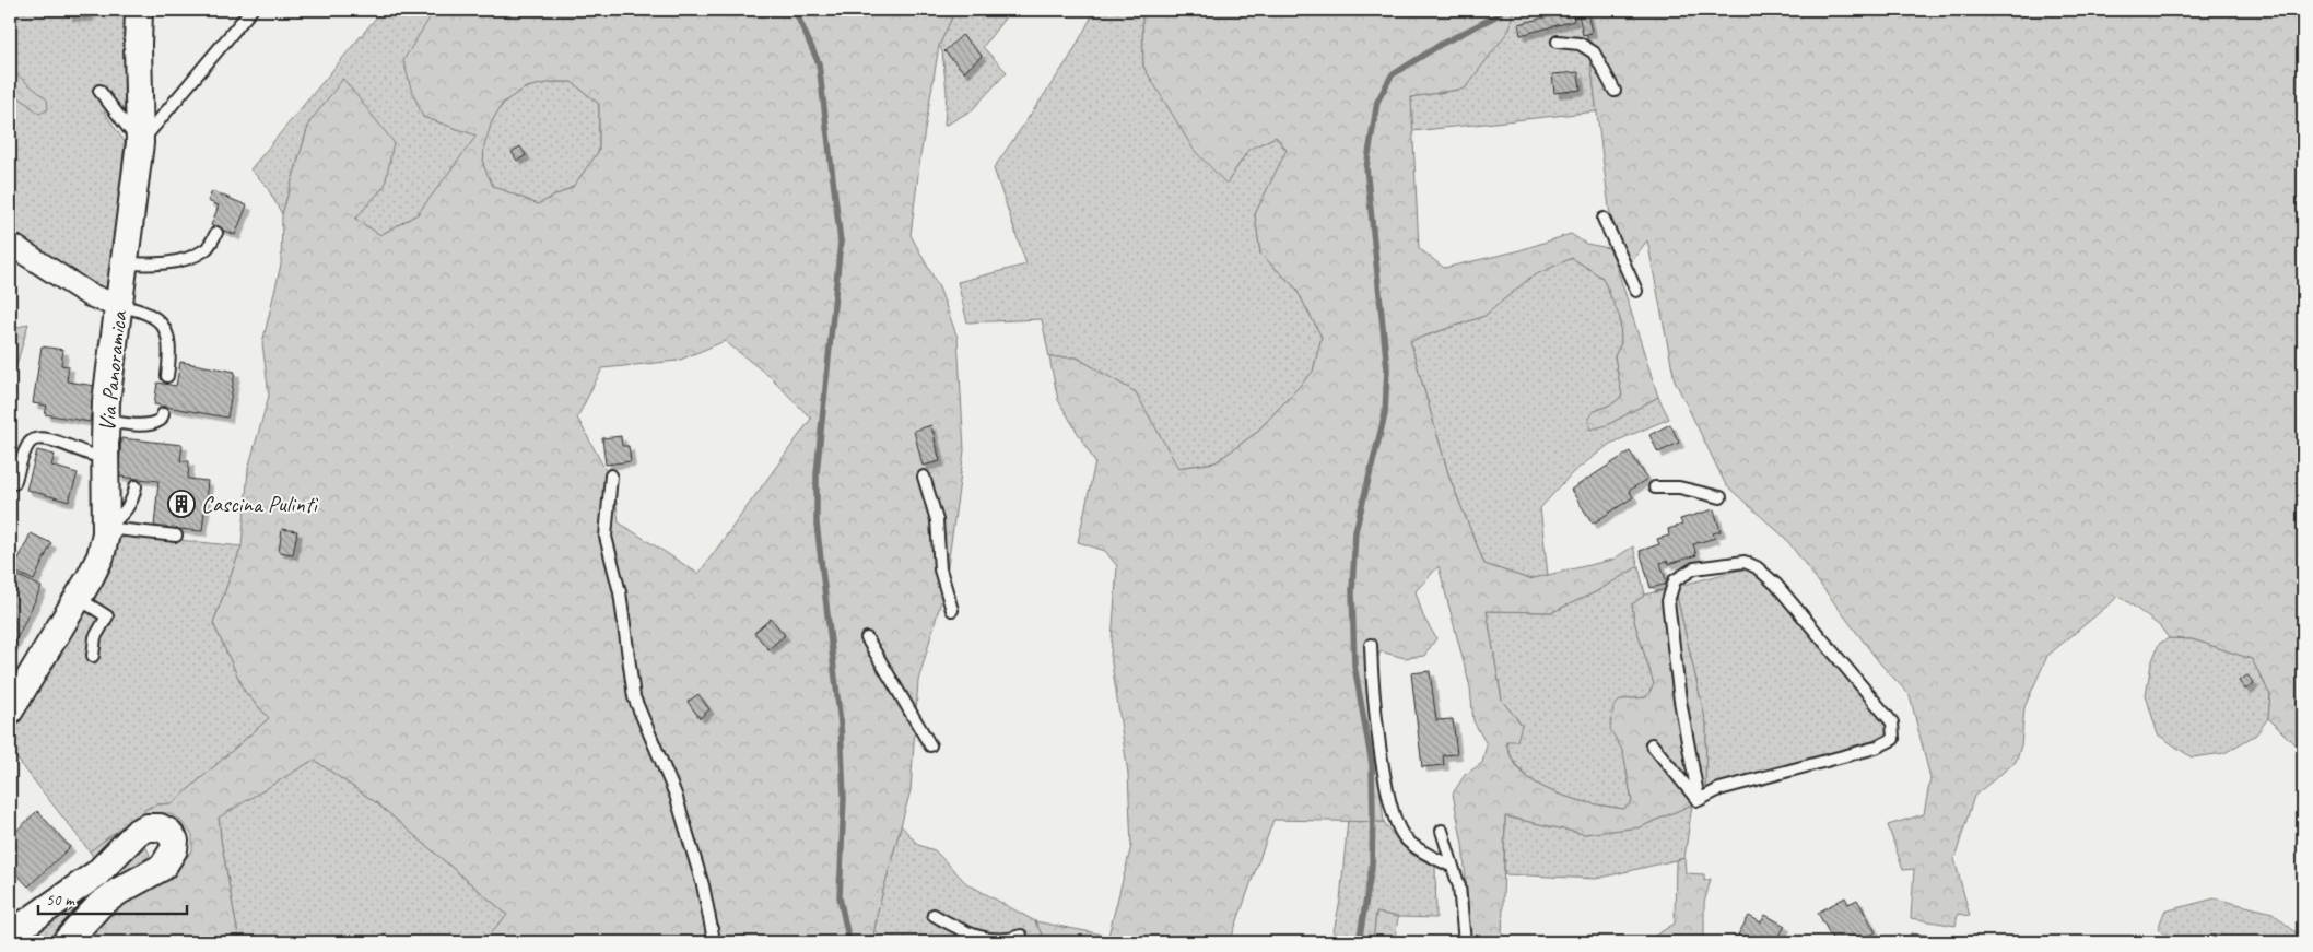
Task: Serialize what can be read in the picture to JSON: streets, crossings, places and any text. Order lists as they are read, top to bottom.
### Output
{
  "streets": {
    "street": ["Via Panoramica"]
  },
  "places": {
    "building": ["Cascina Pulintì"]
  },
  "scale_bar": "50 m"
}
